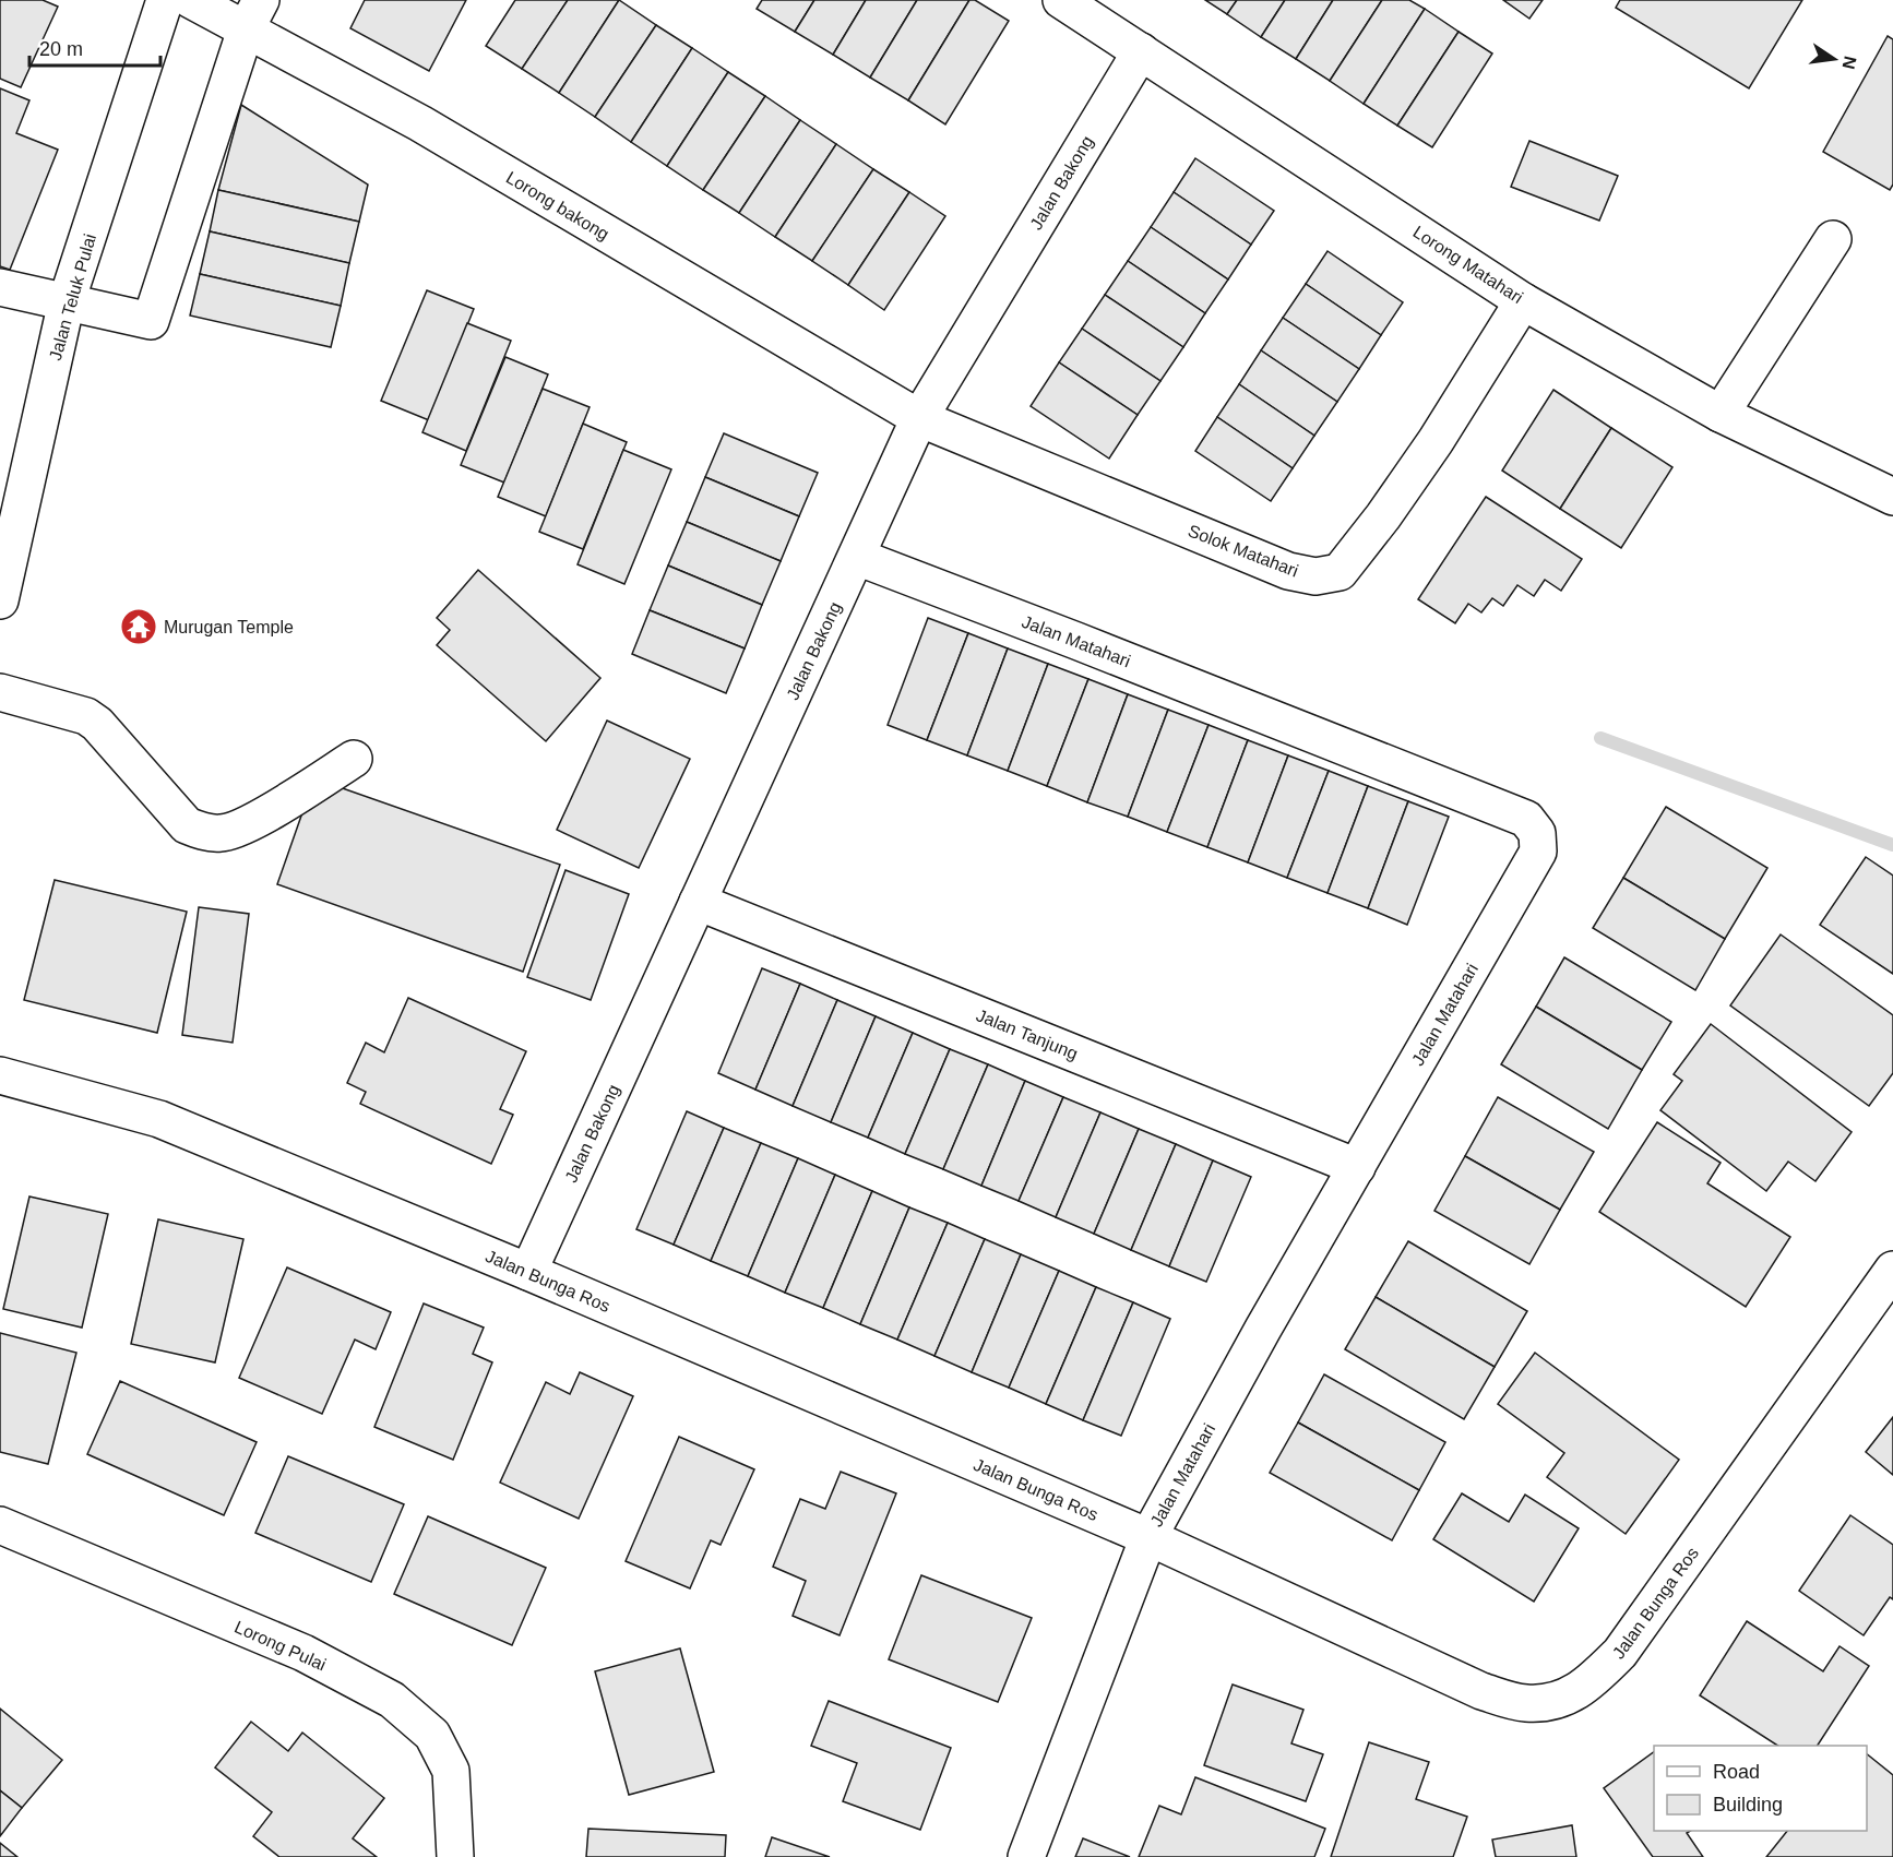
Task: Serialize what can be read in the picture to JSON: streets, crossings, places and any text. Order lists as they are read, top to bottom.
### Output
{
  "streets": {
    "street": [
      "Jalan Bakong",
      "Lorong bakong",
      "Lorong Matahari",
      "Jalan Teluk Pulai",
      "Solok Matahari",
      "Jalan Matahari",
      "Jalan Tanjung",
      "Jalan Bunga Ros",
      "Lorong Pulai"
    ]
  },
  "crossings": [
    ["Jalan Bakong", "Lorong bakong"],
    ["Jalan Bakong", "Lorong Matahari"],
    ["Jalan Bakong", "Solok Matahari"],
    ["Jalan Bakong", "Jalan Matahari"],
    ["Jalan Bakong", "Jalan Tanjung"],
    ["Jalan Bakong", "Jalan Bunga Ros"],
    ["Lorong bakong", "Solok Matahari"],
    ["Lorong Matahari", "Solok Matahari"],
    ["Jalan Matahari", "Jalan Tanjung"],
    ["Jalan Matahari", "Jalan Bunga Ros"]
  ],
  "places": {
    "temple": ["Murugan Temple"]
  },
  "legend": ["Road", "Building"],
  "scale_bar": "20 m",
  "north": "right"
}
